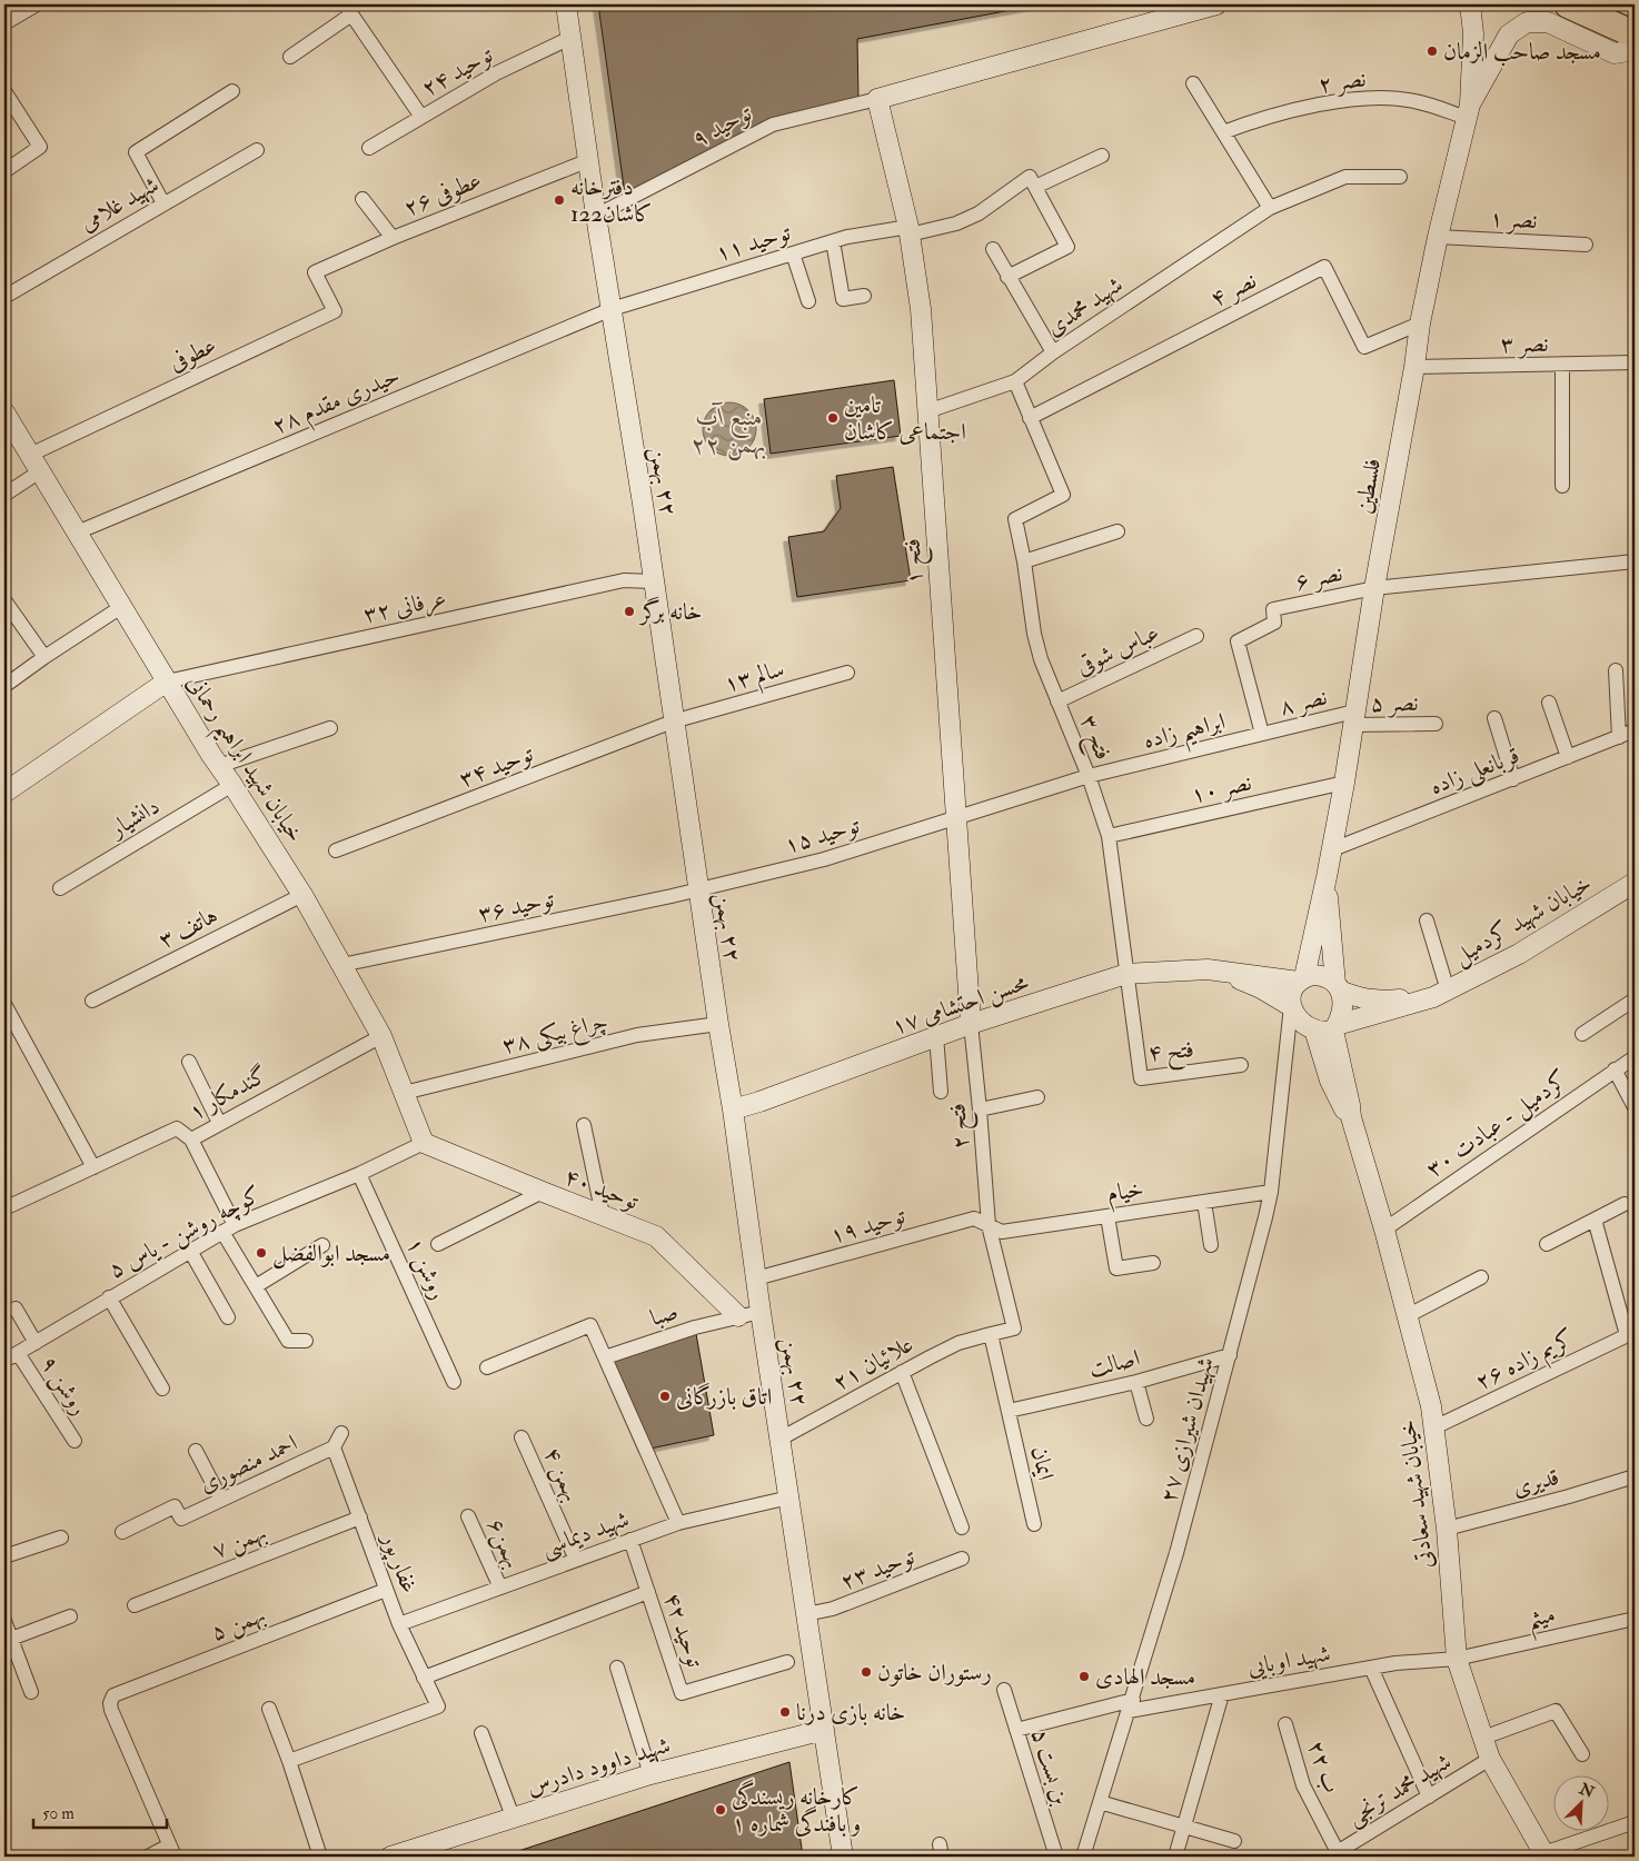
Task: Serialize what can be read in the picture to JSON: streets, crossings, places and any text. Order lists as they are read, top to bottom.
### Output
{
  "streets": {
    "street": [
      "توحید ۲۴",
      "نصر ۲",
      "توحید ۹",
      "عطوفی ۲۶",
      "شهید غلامی",
      "نصر ۱",
      "توحید ۱۱",
      "نصر ۴",
      "شهید محمدی",
      "نصر ۳",
      "عطوفی",
      "حیدری مقدم ۲۸",
      "٢٢ بهمن",
      "فلسطین",
      "فتح ۱",
      "نصر ۶",
      "عرفانی ۳۲",
      "عباس شوقی",
      "سالم ۱۳",
      "نصر ۸",
      "نصر ۵",
      "ابراهیم زاده",
      "فتح ۳",
      "خیابان شهید ابراهیم رحمانی",
      "توحید ۳۴",
      "قربانعلی زاده",
      "نصر ۱۰",
      "دانشیار",
      "توحید ۱۵",
      "توحید ۳۶",
      "خیابان شهید کردمیل",
      "هاتف ۳",
      "محسن احتشامی ۱۷",
      "چراغ بیکی ۳۸",
      "فتح ۴",
      "گندمکار ۱",
      "کردمیل - عبادت ۳۰",
      "فتح ۲",
      "توحید ۴۰",
      "خیام",
      "توحید ۱۹",
      "کوچه روشن - یاس ۵",
      "روشن ۱",
      "صبا",
      "کریم زاده ۲۶",
      "علائیان ۲۱",
      "اصالت",
      "روشن ۹",
      "شهیدان شیرازی ۲۷",
      "احمد منصوری",
      "ایمان",
      "بهمن ۴",
      "قدیری",
      "خیابان شهید سعادتی",
      "شهید دیماسی",
      "بهمن ۷",
      "بهمن۶",
      "غفار پور",
      "توحید ۲۳",
      "میثم",
      "بهمن ۵",
      "توحید ۴۲",
      "شهید اوبایی",
      "شهید داوود دادرس",
      "بن بست ۵",
      "ب ۲۲",
      "شهید محمد ترنجی"
    ]
  },
  "crossings": [
    ["توحید ۲۴", "٢٢ بهمن"],
    ["نصر ۲", "فلسطین"],
    ["توحید ۹", "٢٢ بهمن"],
    ["توحید ۹", "فتح ۱"],
    ["عطوفی ۲۶", "عطوفی"],
    ["عطوفی ۲۶", "٢٢ بهمن"],
    ["نصر ۱", "فلسطین"],
    ["توحید ۱۱", "حیدری مقدم ۲۸"],
    ["توحید ۱۱", "٢٢ بهمن"],
    ["توحید ۱۱", "فتح ۱"],
    ["نصر ۴", "فلسطین"],
    ["نصر ۴", "فتح ۳"],
    ["شهید محمدی", "فتح ۱"],
    ["نصر ۳", "فلسطین"],
    ["عطوفی", "خیابان شهید ابراهیم رحمانی"],
    ["حیدری مقدم ۲۸", "٢٢ بهمن"],
    ["حیدری مقدم ۲۸", "خیابان شهید ابراهیم رحمانی"],
    ["٢٢ بهمن", "عرفانی ۳۲"],
    ["٢٢ بهمن", "سالم ۱۳"],
    ["٢٢ بهمن", "توحید ۳۴"],
    ["٢٢ بهمن", "توحید ۱۵"],
    ["٢٢ بهمن", "توحید ۳۶"],
    ["٢٢ بهمن", "محسن احتشامی ۱۷"],
    ["٢٢ بهمن", "چراغ بیکی ۳۸"],
    ["٢٢ بهمن", "توحید ۱۹"],
    ["٢٢ بهمن", "صبا"],
    ["٢٢ بهمن", "علائیان ۲۱"],
    ["٢٢ بهمن", "شهید دیماسی"],
    ["٢٢ بهمن", "توحید ۲۳"],
    ["٢٢ بهمن", "شهید داوود دادرس"],
    ["فلسطین", "نصر ۶"],
    ["فلسطین", "نصر ۸"],
    ["فلسطین", "نصر ۵"],
    ["فلسطین", "قربانعلی زاده"],
    ["فلسطین", "نصر ۱۰"],
    ["فتح ۱", "ابراهیم زاده"],
    ["فتح ۱", "توحید ۱۵"],
    ["فتح ۱", "محسن احتشامی ۱۷"],
    ["فتح ۱", "فتح ۲"],
    ["نصر ۶", "نصر ۸"],
    ["نصر ۶", "ابراهیم زاده"],
    ["عرفانی ۳۲", "خیابان شهید ابراهیم رحمانی"],
    ["عباس شوقی", "فتح ۳"],
    ["سالم ۱۳", "توحید ۳۴"],
    ["نصر ۸", "نصر ۵"],
    ["نصر ۸", "ابراهیم زاده"],
    ["ابراهیم زاده", "فتح ۳"],
    ["ابراهیم زاده", "توحید ۱۵"],
    ["فتح ۳", "نصر ۱۰"],
    ["فتح ۳", "محسن احتشامی ۱۷"],
    ["فتح ۳", "فتح ۴"],
    ["خیابان شهید ابراهیم رحمانی", "دانشیار"],
    ["خیابان شهید ابراهیم رحمانی", "توحید ۳۶"],
    ["خیابان شهید ابراهیم رحمانی", "هاتف ۳"],
    ["خیابان شهید ابراهیم رحمانی", "چراغ بیکی ۳۸"],
    ["خیابان شهید ابراهیم رحمانی", "گندمکار ۱"],
    ["خیابان شهید ابراهیم رحمانی", "توحید ۴۰"],
    ["خیابان شهید ابراهیم رحمانی", "کوچه روشن - یاس ۵"],
    ["توحید ۱۵", "توحید ۳۶"],
    ["محسن احتشامی ۱۷", "فتح ۴"],
    ["محسن احتشامی ۱۷", "فتح ۲"],
    ["محسن احتشامی ۱۷", "شهیدان شیرازی ۲۷"],
    ["محسن احتشامی ۱۷", "خیابان شهید سعادتی"],
    ["کردمیل - عبادت ۳۰", "خیابان شهید سعادتی"],
    ["فتح ۲", "خیام"],
    ["فتح ۲", "توحید ۱۹"],
    ["فتح ۲", "علائیان ۲۱"],
    ["فتح ۲", "ایمان"],
    ["توحید ۴۰", "کوچه روشن - یاس ۵"],
    ["توحید ۴۰", "صبا"],
    ["خیام", "توحید ۱۹"],
    ["خیام", "شهیدان شیرازی ۲۷"],
    ["کوچه روشن - یاس ۵", "روشن ۱"],
    ["کوچه روشن - یاس ۵", "روشن ۹"],
    ["کریم زاده ۲۶", "خیابان شهید سعادتی"],
    ["علائیان ۲۱", "ایمان"],
    ["اصالت", "شهیدان شیرازی ۲۷"],
    ["اصالت", "ایمان"],
    ["شهیدان شیرازی ۲۷", "خیابان شهید سعادتی"],
    ["شهیدان شیرازی ۲۷", "شهید اوبایی"],
    ["احمد منصوری", "غفار پور"],
    ["بهمن ۴", "شهید دیماسی"],
    ["قدیری", "خیابان شهید سعادتی"],
    ["خیابان شهید سعادتی", "میثم"],
    ["خیابان شهید سعادتی", "شهید اوبایی"],
    ["خیابان شهید سعادتی", "شهید محمد ترنجی"],
    ["شهید دیماسی", "بهمن۶"],
    ["شهید دیماسی", "غفار پور"],
    ["شهید دیماسی", "توحید ۴۲"],
    ["بهمن ۷", "غفار پور"],
    ["غفار پور", "بهمن ۵"],
    ["میثم", "شهید اوبایی"],
    ["شهید اوبایی", "بن بست ۵"],
    ["ب ۲۲", "شهید محمد ترنجی"]
  ],
  "water": ["منبع آب ۲۲ بهمن"],
  "places": [
    "مسجد صاحب الزمان",
    "دفترخانه 122کاشان",
    "تامین اجتماعی کاشان",
    "خانه برگر",
    "مسجد ابوالفضل",
    "اتاق بازرگانی",
    "رستوران خاتون",
    "مسجد الهادی",
    "خانه بازی درنا",
    "کارخانه ریسندگی و بافندگی شماره ۱"
  ],
  "scale_bar": "50 m",
  "north": "top right"
}
